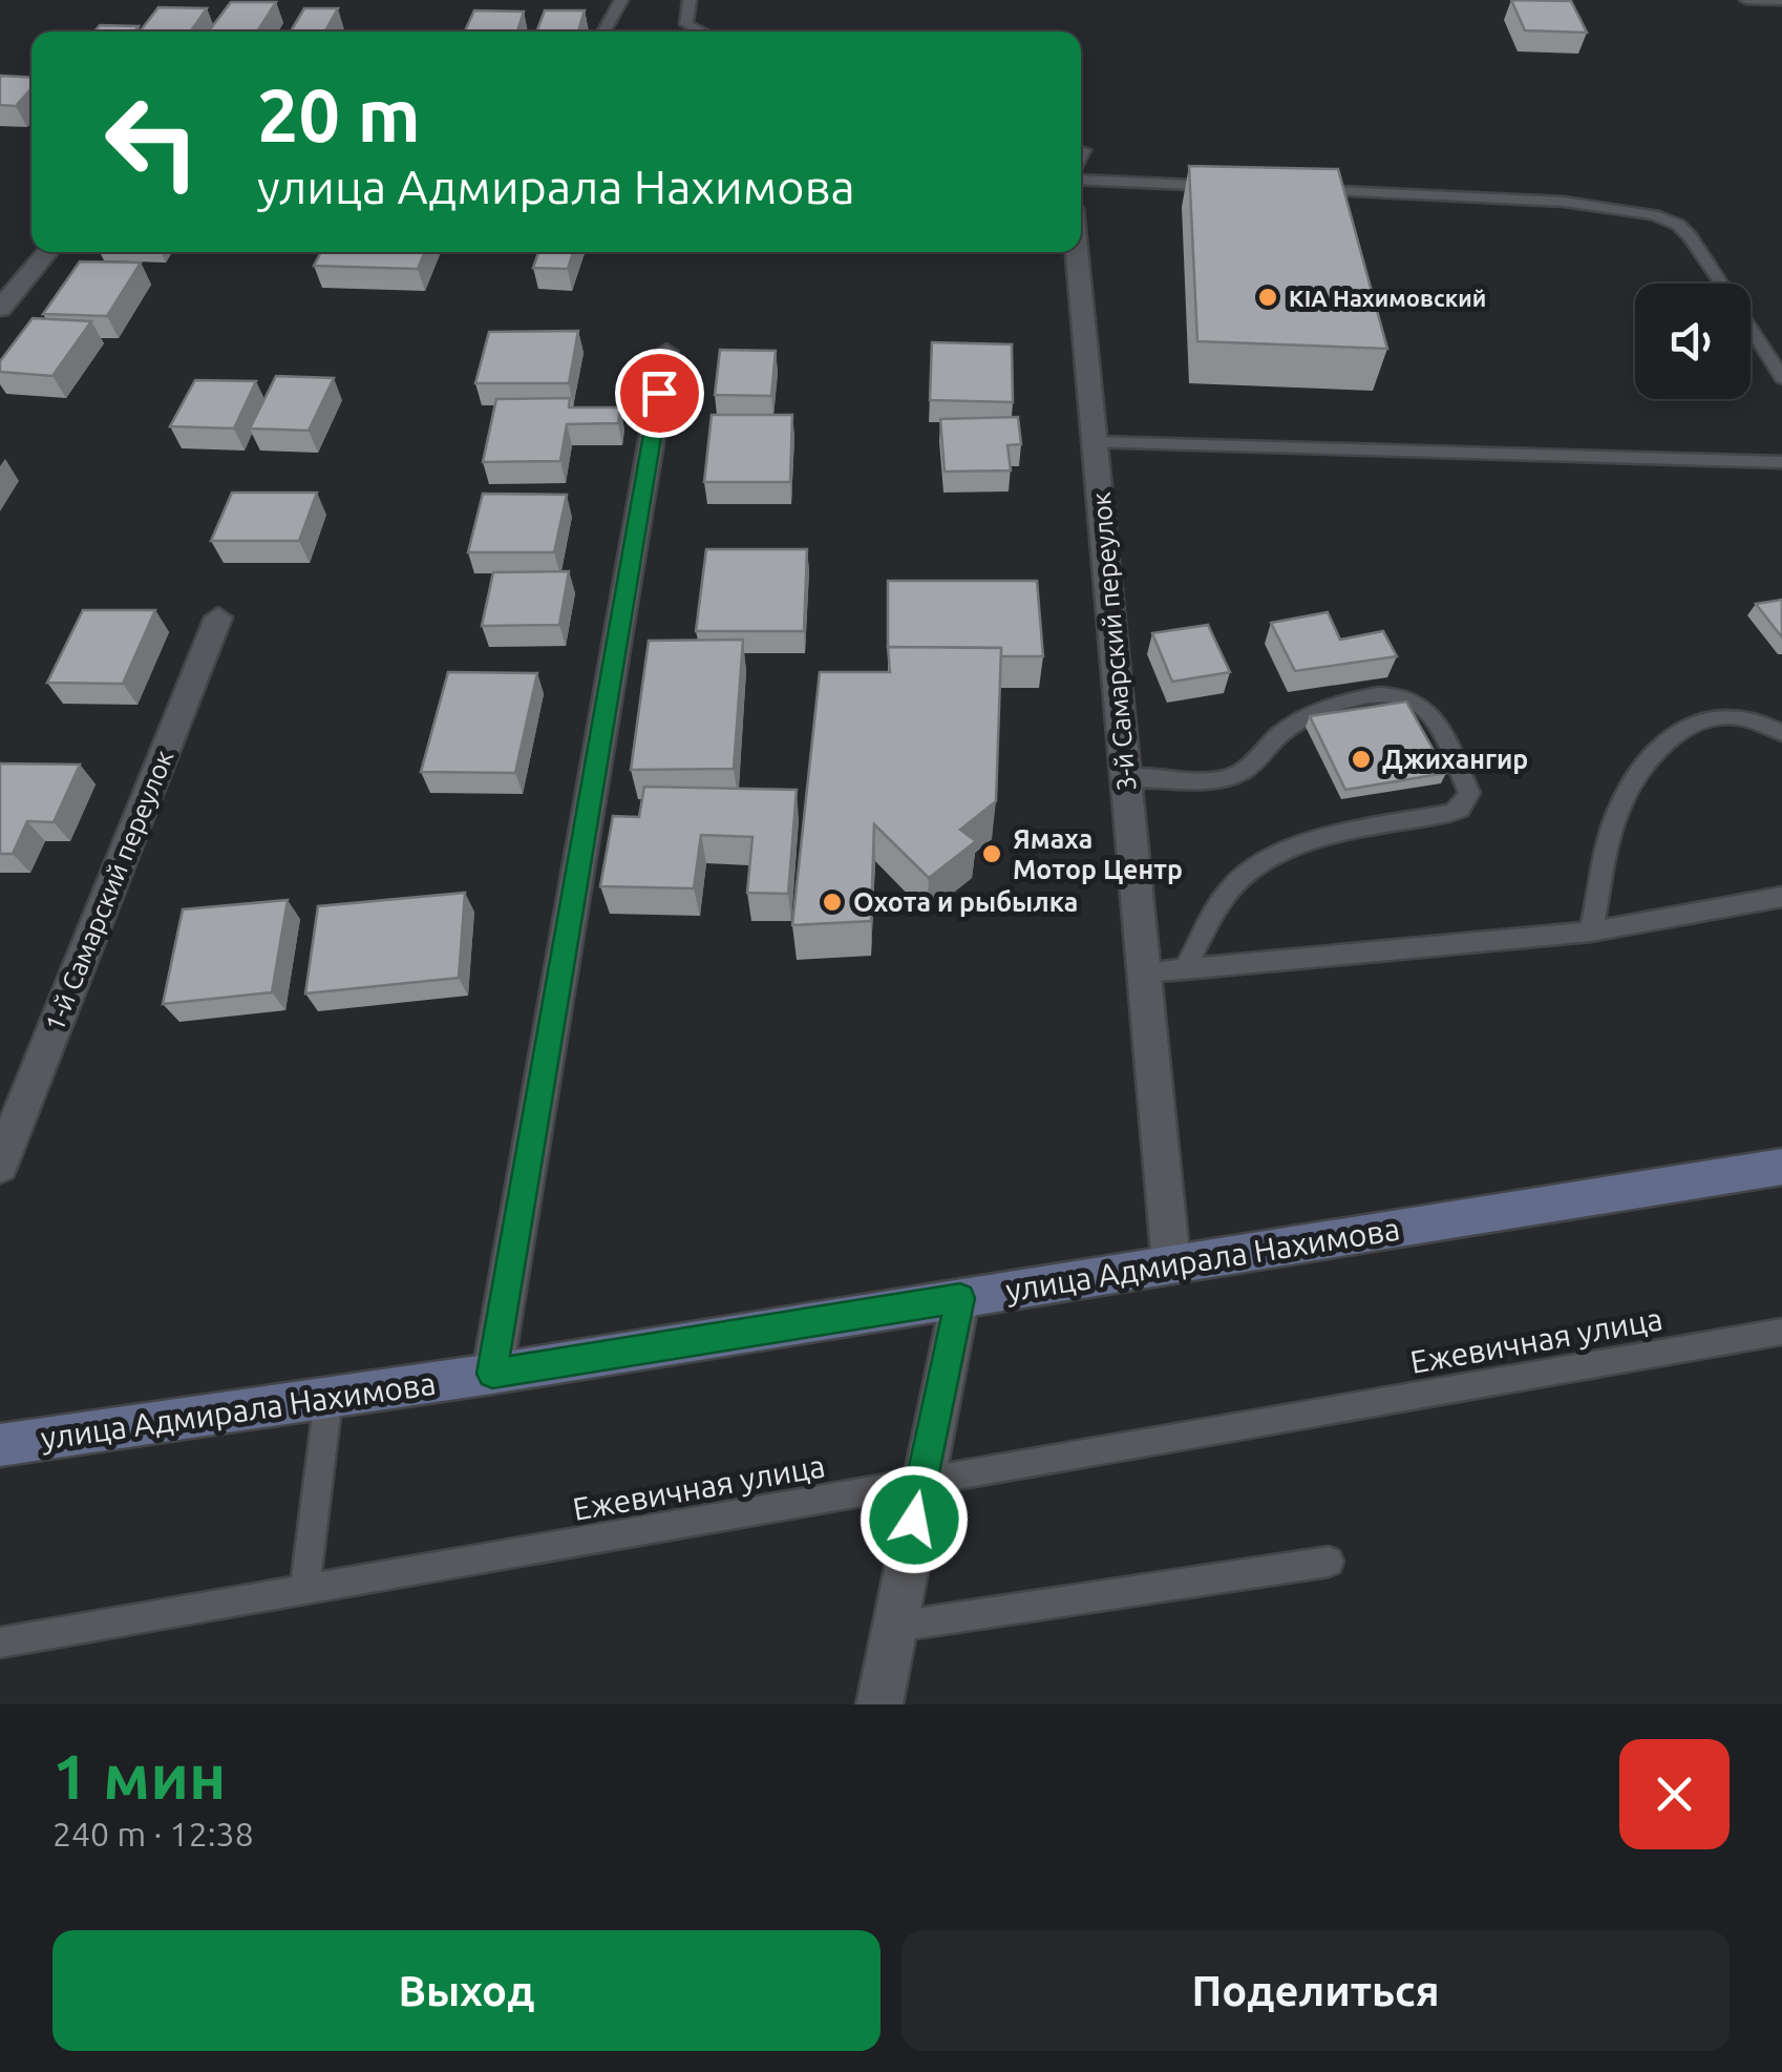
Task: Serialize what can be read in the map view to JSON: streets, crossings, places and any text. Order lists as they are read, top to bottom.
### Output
{
  "streets": {
    "main road": ["улица Адмирала Нахимова"],
    "street": ["3-й Самарский переулок", "1-й Самарский переулок"],
    "lane": ["Ежевичная улица"]
  },
  "crossings": [
    ["3-й Самарский переулок", "улица Адмирала Нахимова"]
  ],
  "places": [
    "KIA Нахимовский",
    "Джихангир",
    "Ямаха Мотор Центр",
    "Охота и рыбылка"
  ],
  "page": {
    "turn": ["20 m", "улица Адмирала Нахимова"],
    "heading": ["1 мин", "240 m · 12:38"],
    "buttons": ["Выход", "Поделиться"]
  }
}
